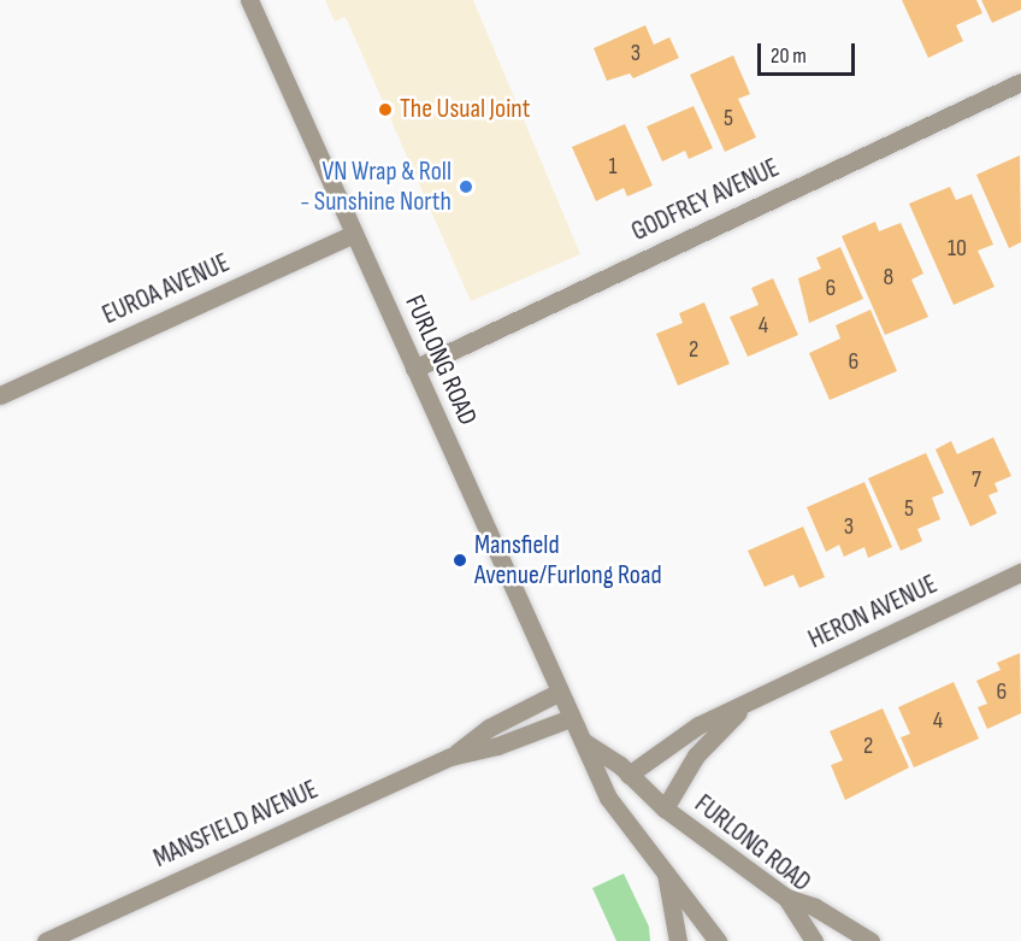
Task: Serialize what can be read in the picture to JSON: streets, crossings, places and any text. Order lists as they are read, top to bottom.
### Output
{
  "streets": {
    "street": [
      "GODFREY AVENUE",
      "EUROA AVENUE",
      "FURLONG ROAD",
      "HERON AVENUE",
      "MANSFIELD AVENUE"
    ]
  },
  "crossings": [
    ["GODFREY AVENUE", "FURLONG ROAD"],
    ["EUROA AVENUE", "FURLONG ROAD"],
    ["FURLONG ROAD", "HERON AVENUE"],
    ["FURLONG ROAD", "MANSFIELD AVENUE"]
  ],
  "places": ["The Usual Joint", "VN Wrap & Roll - Sunshine North", "Mansfield Avenue/Furlong Road"],
  "house_numbers": [
    "3",
    "5",
    "1",
    "10",
    "8",
    "6",
    "4",
    "2",
    "6",
    "7",
    "5",
    "3",
    "6",
    "4",
    "2"
  ],
  "scale_bar": "20 m"
}
